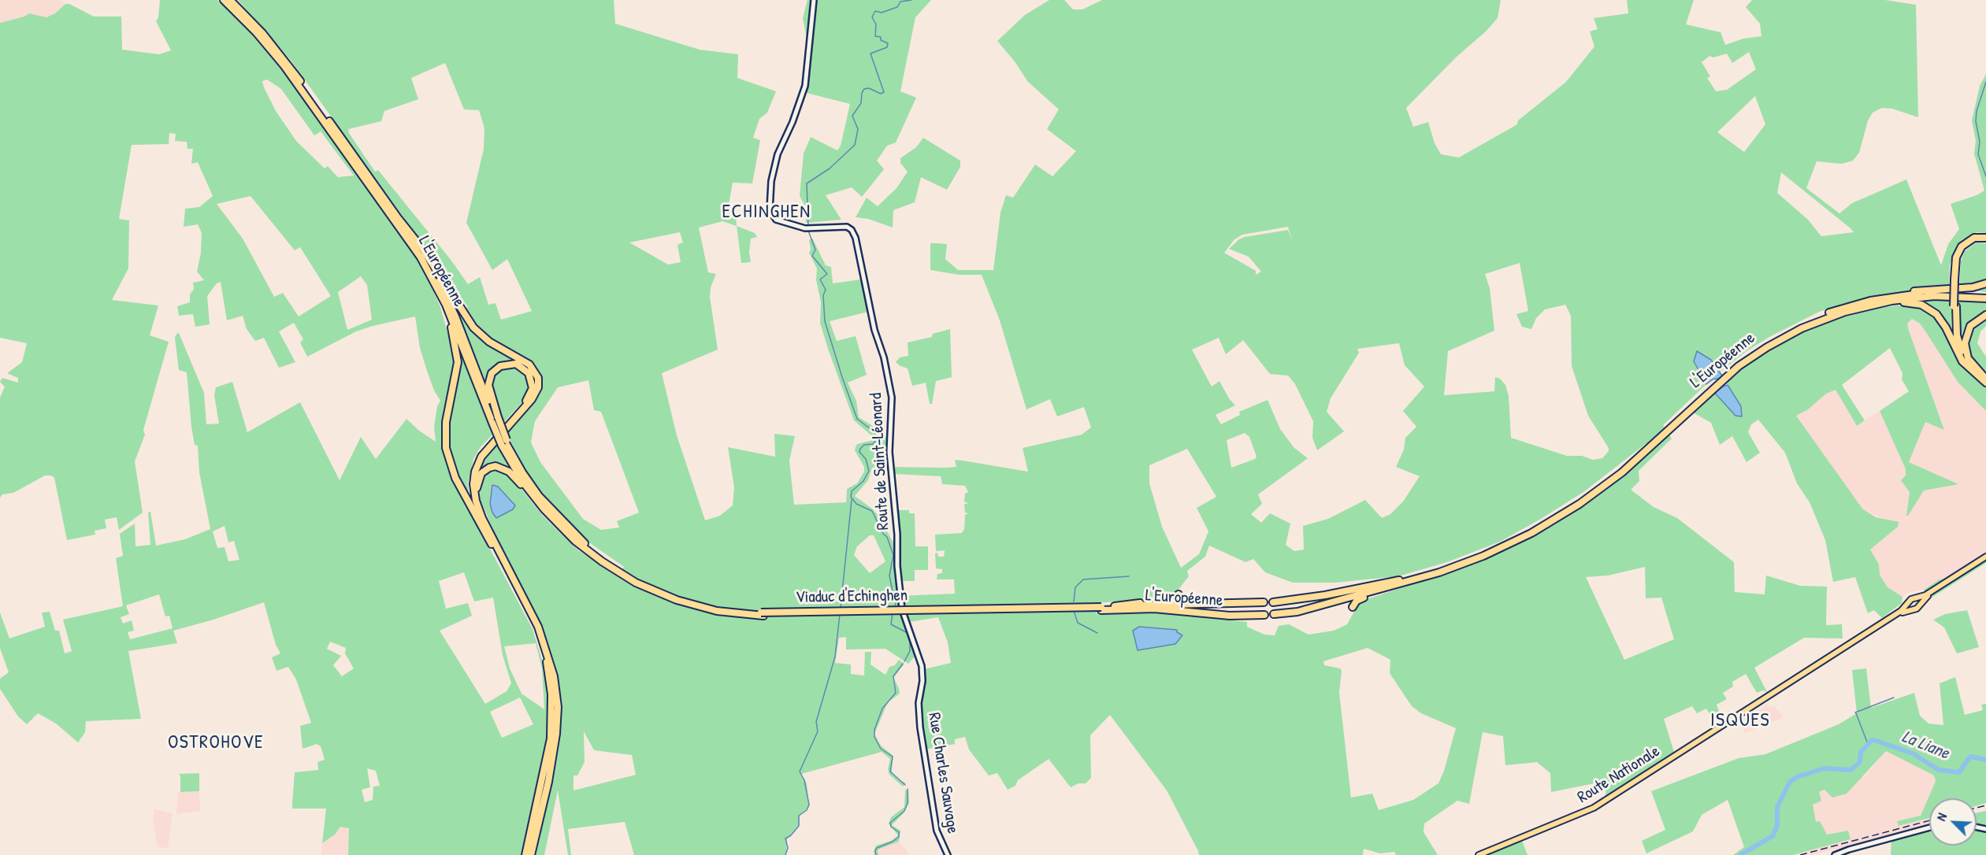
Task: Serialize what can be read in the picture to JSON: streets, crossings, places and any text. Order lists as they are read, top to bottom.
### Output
{
  "streets": {
    "highway": ["L'Européenne", "Viaduc d'Echinghen"],
    "main road": ["Route Nationale"],
    "street": ["Route de Saint-Léonard", "Rue Charles Sauvage"]
  },
  "crossings": [
    ["L'Européenne", "Viaduc d'Echinghen"],
    ["Route de Saint-Léonard", "Rue Charles Sauvage"]
  ],
  "districts": ["ECHINGHEN", "ISQUES", "OSTROHOVE"],
  "water": ["La Liane"],
  "north": "top left"
}
